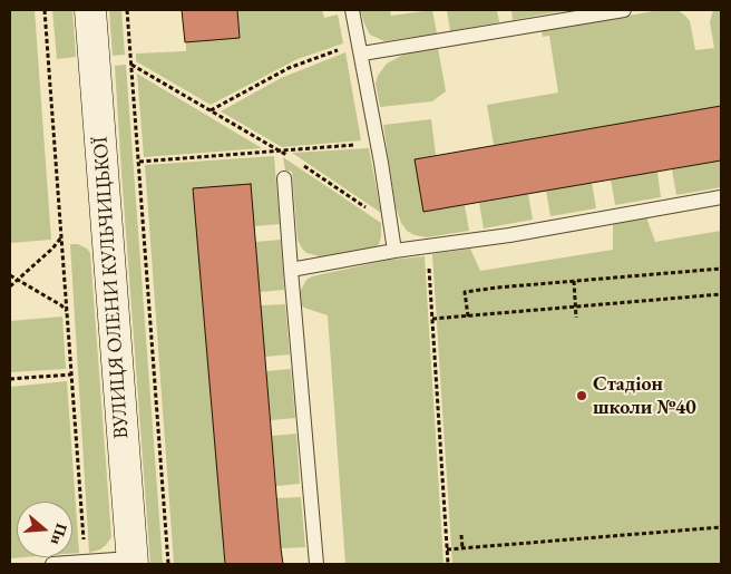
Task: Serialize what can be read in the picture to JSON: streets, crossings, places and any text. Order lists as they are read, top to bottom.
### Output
{
  "streets": {
    "street": ["ВУЛИЦЯ ОЛЕНИ КУЛЬЧИЦЬКОЇ"]
  },
  "places": ["Стадіон школи №40"],
  "north": "right"
}
